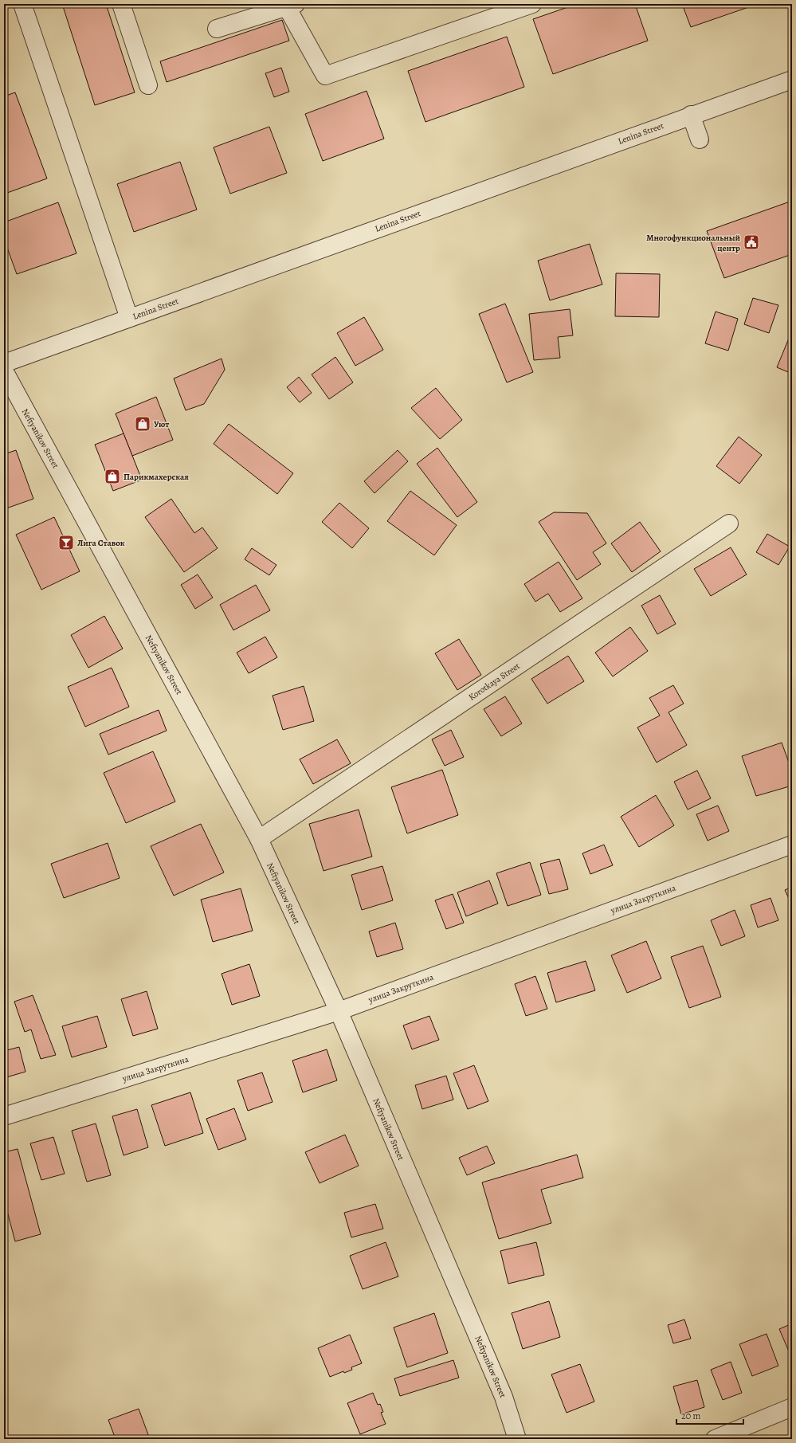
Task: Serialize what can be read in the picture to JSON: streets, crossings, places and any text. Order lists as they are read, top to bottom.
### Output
{
  "streets": {
    "street": [
      "Lenina Street",
      "Neftyanikov Street",
      "Korotkaya Street",
      "улица Закруткина"
    ]
  },
  "crossings": [
    ["Neftyanikov Street", "Korotkaya Street"],
    ["Neftyanikov Street", "улица Закруткина"]
  ],
  "places": {
    "public building": ["Многофункциональный центр"],
    "shop": ["Уют", "Парикмахерская"],
    "bar": ["Лига Ставок"]
  },
  "scale_bar": "20 m"
}
